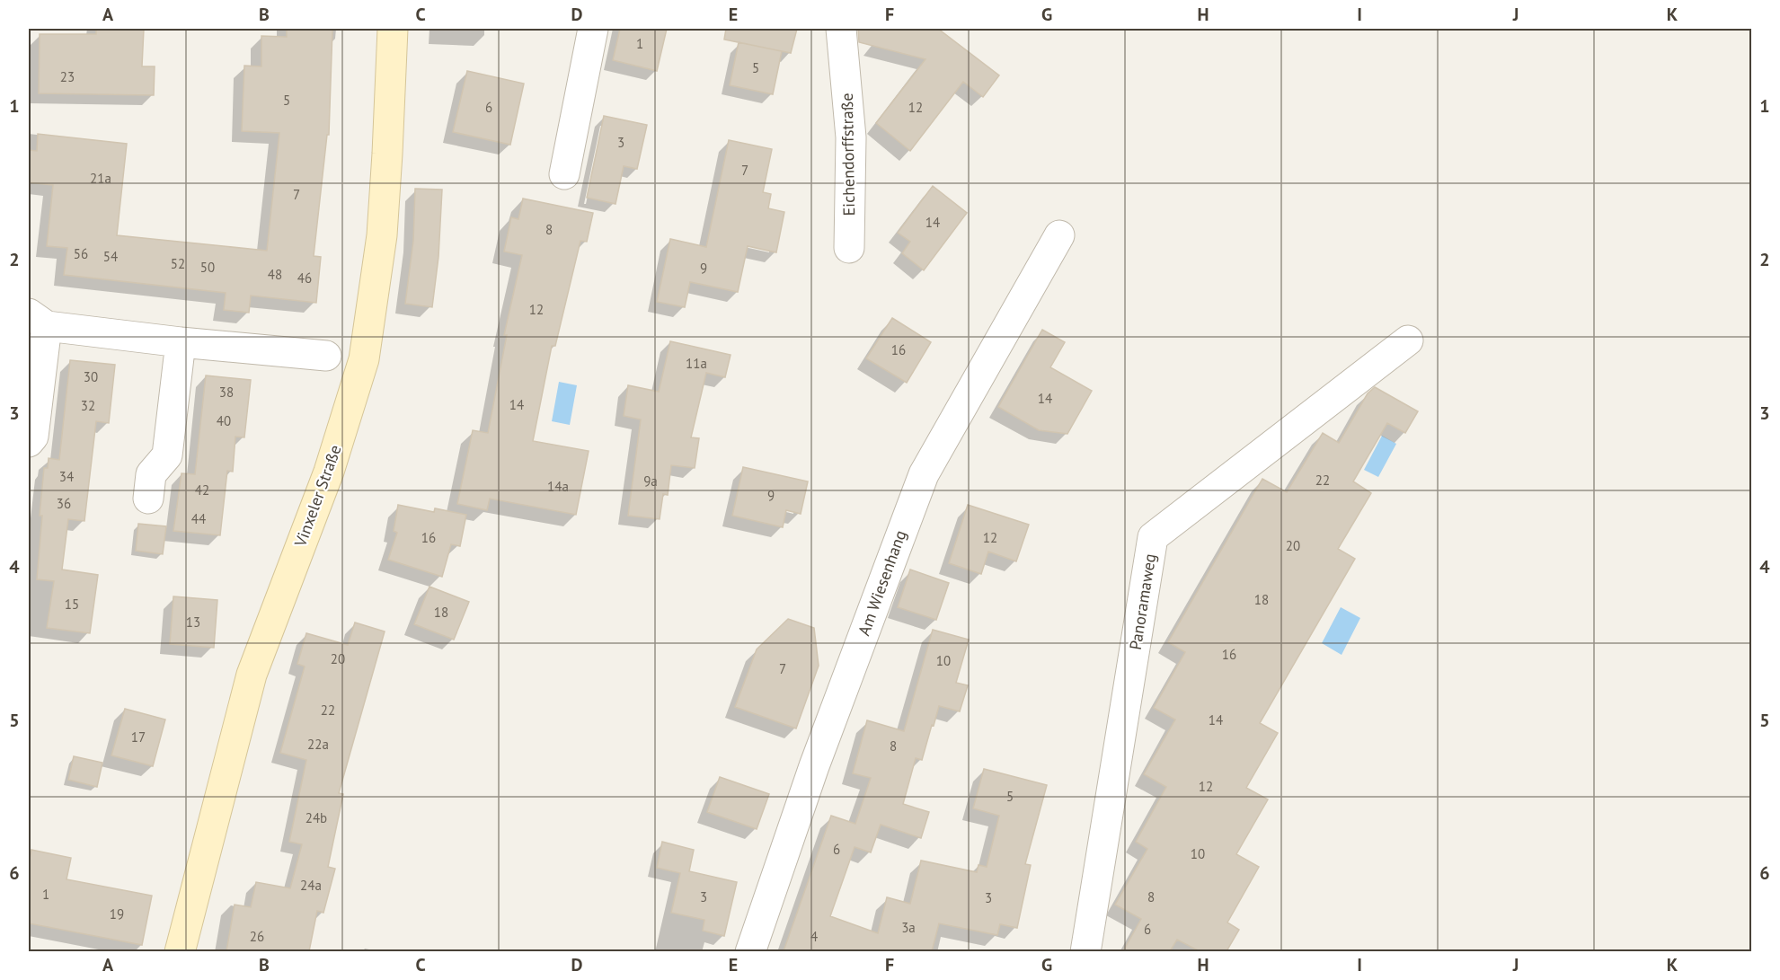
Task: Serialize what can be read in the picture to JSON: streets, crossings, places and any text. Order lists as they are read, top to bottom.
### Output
{
  "streets": {
    "main road": ["Vinxeler Straße"],
    "street": ["Eichendorffstraße", "Am Wiesenhang", "Panoramaweg"]
  },
  "house_numbers": [
    "1",
    "5",
    "23",
    "5",
    "6",
    "12",
    "3",
    "7",
    "21a",
    "7",
    "14",
    "8",
    "56",
    "54",
    "52",
    "50",
    "9",
    "48",
    "46",
    "12",
    "16",
    "11a",
    "30",
    "38",
    "14",
    "14",
    "32",
    "40",
    "34",
    "22",
    "9a",
    "14a",
    "42",
    "9",
    "36",
    "44",
    "16",
    "12",
    "20",
    "18",
    "15",
    "18",
    "13",
    "16",
    "20",
    "10",
    "7",
    "22",
    "14",
    "17",
    "22a",
    "8",
    "12",
    "5",
    "24b",
    "6",
    "10",
    "24a",
    "1",
    "3",
    "8",
    "3",
    "19",
    "3a",
    "6",
    "26",
    "4"
  ],
  "grid": {
    "columns": [
      "A",
      "B",
      "C",
      "D",
      "E",
      "F",
      "G",
      "H",
      "I",
      "J",
      "K"
    ],
    "rows": [
      "1",
      "2",
      "3",
      "4",
      "5",
      "6"
    ]
  }
}
